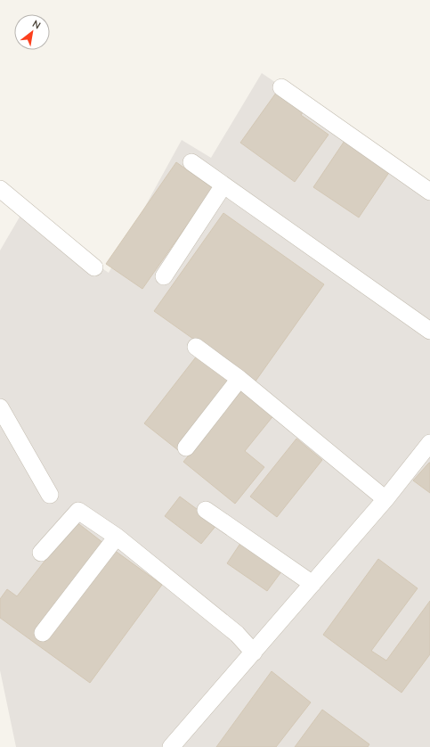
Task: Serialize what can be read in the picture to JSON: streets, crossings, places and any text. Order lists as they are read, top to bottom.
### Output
{
  "north": "top right"
}
